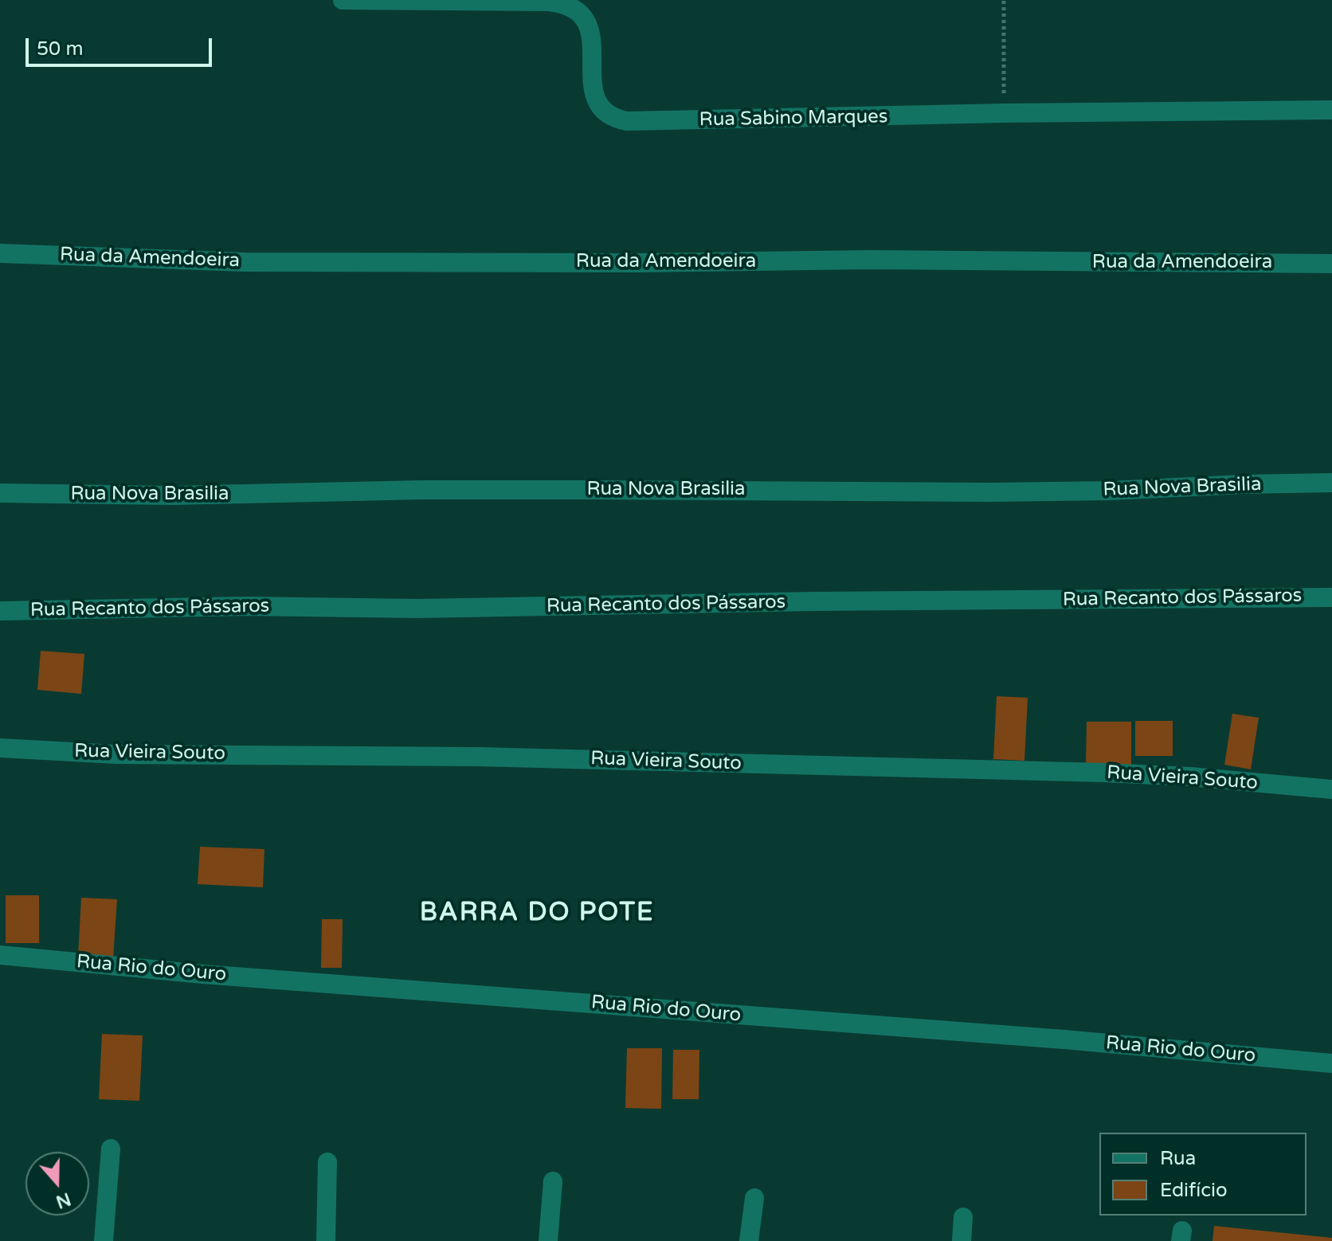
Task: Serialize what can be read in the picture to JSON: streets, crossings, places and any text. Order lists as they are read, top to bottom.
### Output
{
  "streets": {
    "street": [
      "Rua Sabino Marques",
      "Rua da Amendoeira",
      "Rua Nova Brasilia",
      "Rua Recanto dos Pássaros",
      "Rua Vieira Souto",
      "Rua Rio do Ouro"
    ]
  },
  "districts": ["BARRA DO POTE"],
  "legend": ["Rua", "Edifício"],
  "scale_bar": "50 m",
  "north": "bottom"
}
